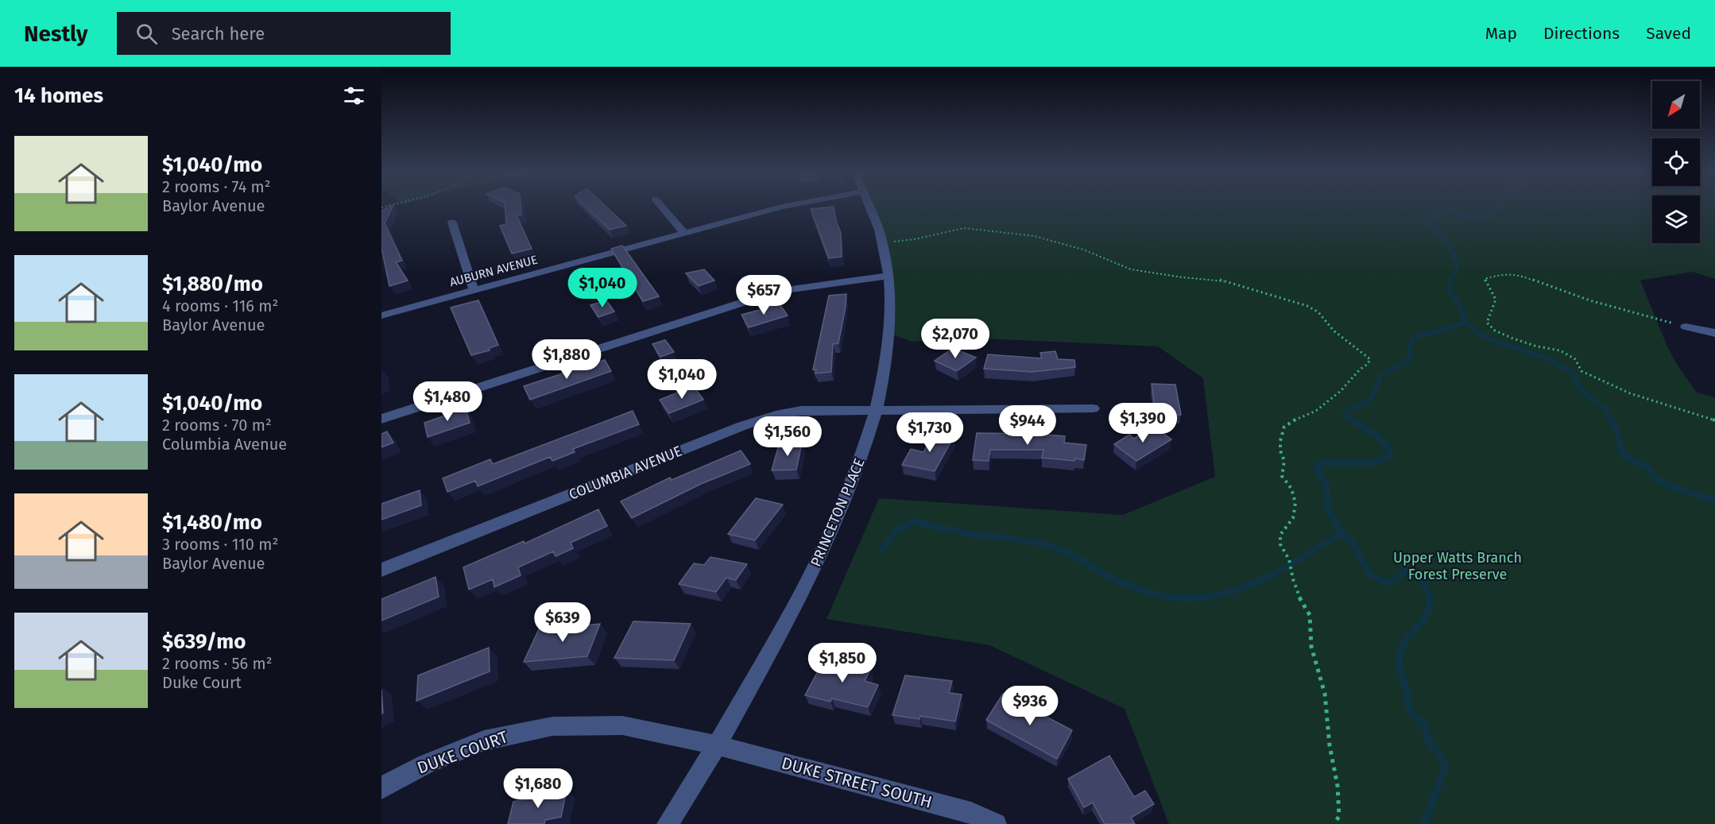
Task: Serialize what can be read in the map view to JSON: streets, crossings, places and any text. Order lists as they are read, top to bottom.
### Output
{
  "streets": {
    "street": [
      "AUBURN AVENUE",
      "COLUMBIA AVENUE",
      "PRINCETON PLACE",
      "DUKE COURT",
      "DUKE STREET SOUTH"
    ]
  },
  "crossings": [
    ["COLUMBIA AVENUE", "PRINCETON PLACE"],
    ["PRINCETON PLACE", "DUKE COURT"],
    ["PRINCETON PLACE", "DUKE STREET SOUTH"],
    ["DUKE COURT", "DUKE STREET SOUTH"]
  ],
  "parks": ["Upper Watts Branch Forest Preserve"],
  "north": "bottom left",
  "page": {
    "header": "Nestly",
    "search": "Search here",
    "nav": ["Map", "Directions", "Saved"],
    "heading": "14 homes",
    "list": [
      {
        "name": "$1,040/mo",
        "note": "2 rooms · 74 m² · Baylor Avenue"
      },
      {
        "name": "$1,880/mo",
        "note": "4 rooms · 116 m² · Baylor Avenue"
      },
      {
        "name": "$1,040/mo",
        "note": "2 rooms · 70 m² · Columbia Avenue"
      },
      {
        "name": "$1,480/mo",
        "note": "3 rooms · 110 m² · Baylor Avenue"
      },
      {
        "name": "$639/mo",
        "note": "2 rooms · 56 m² · Duke Court"
      }
    ],
    "price": [
      "$1,040",
      "$657",
      "$2,070",
      "$1,880",
      "$1,040",
      "$1,480",
      "$1,390",
      "$944",
      "$1,730",
      "$1,560",
      "$639",
      "$1,850",
      "$936",
      "$1,680"
    ]
  }
}
